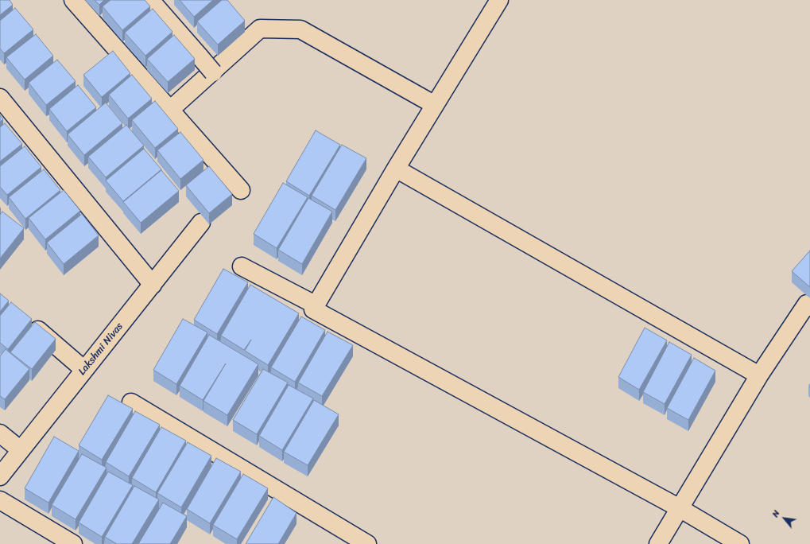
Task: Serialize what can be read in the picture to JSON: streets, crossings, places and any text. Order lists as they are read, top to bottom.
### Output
{
  "streets": {
    "street": ["Lakshmi Nivas"]
  },
  "north": "top left"
}
